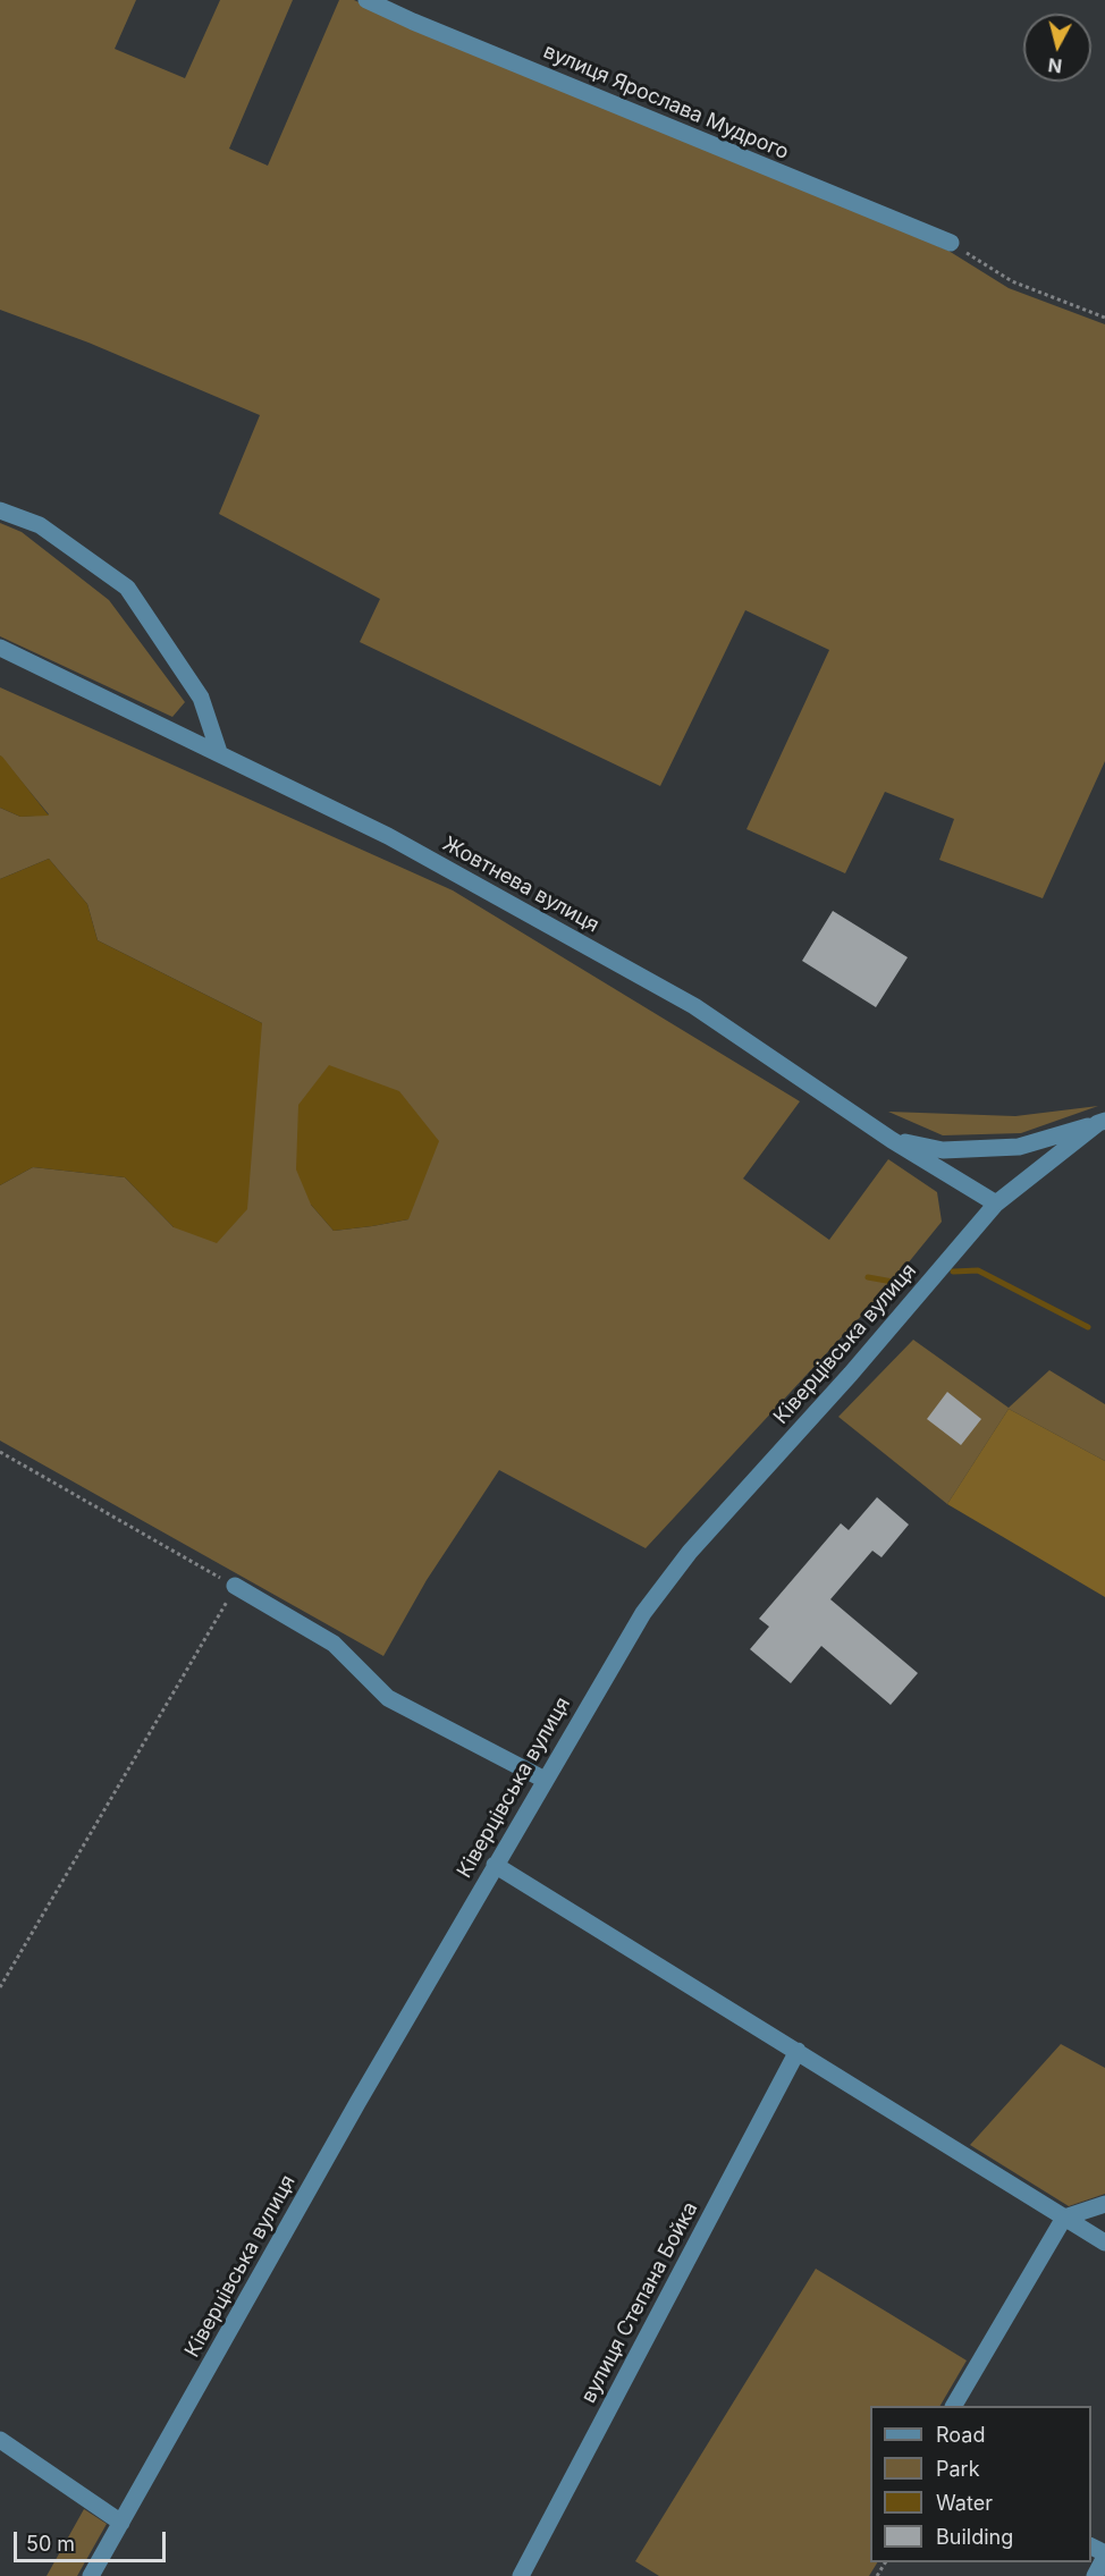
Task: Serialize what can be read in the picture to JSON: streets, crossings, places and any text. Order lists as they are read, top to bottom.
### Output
{
  "streets": {
    "street": [
      "вулиця Ярослава Мудрого",
      "Жовтнева вулиця",
      "Ківерцівська вулиця",
      "вулиця Степана Бойка"
    ]
  },
  "crossings": [
    ["Жовтнева вулиця", "Ківерцівська вулиця"]
  ],
  "legend": [
    "Road",
    "Park",
    "Water",
    "Building"
  ],
  "scale_bar": "50 m",
  "north": "bottom"
}
